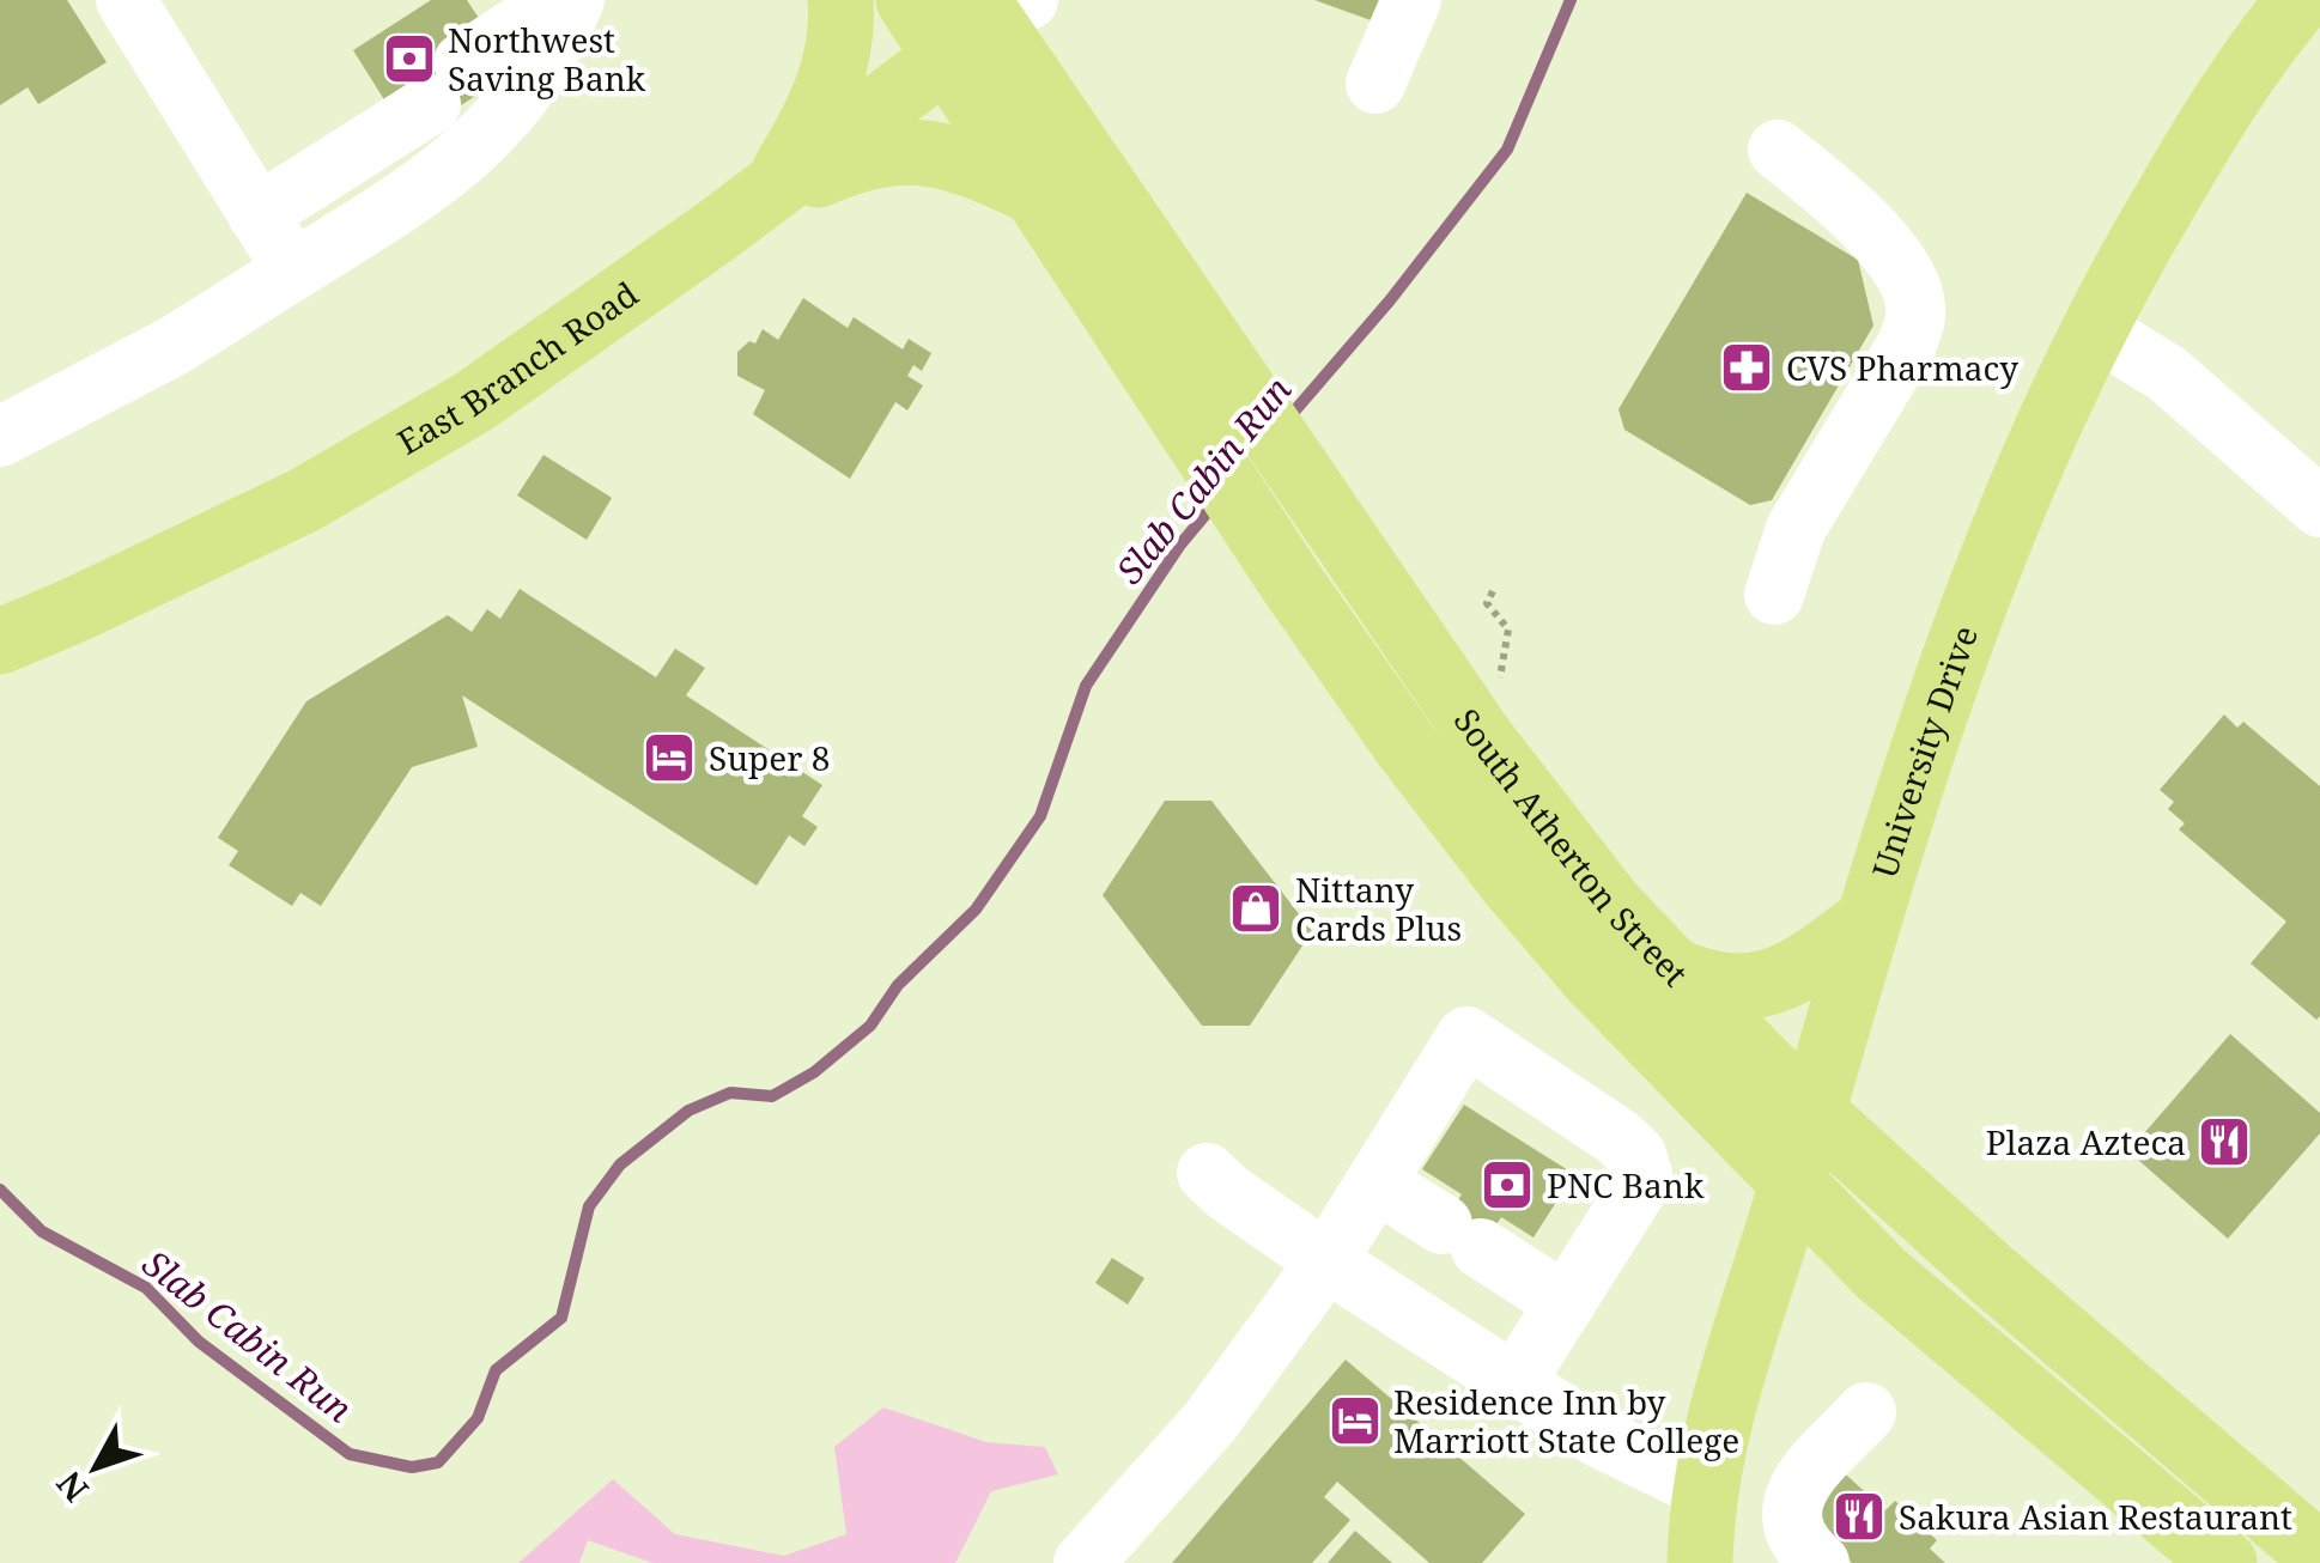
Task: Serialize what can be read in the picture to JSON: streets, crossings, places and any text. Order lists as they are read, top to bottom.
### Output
{
  "streets": {
    "main road": ["East Branch Road", "University Drive", "South Atherton Street"]
  },
  "crossings": [
    ["East Branch Road", "South Atherton Street"],
    ["University Drive", "South Atherton Street"]
  ],
  "water": ["Slab Cabin Run"],
  "places": {
    "bank": ["Northwest Saving Bank", "PNC Bank"],
    "pharmacy": ["CVS Pharmacy"],
    "hotel": ["Super 8", "Residence Inn by Marriott State College"],
    "shop": ["Nittany Cards Plus"],
    "restaurant": ["Plaza Azteca", "Sakura Asian Restaurant"]
  },
  "north": "bottom left"
}
